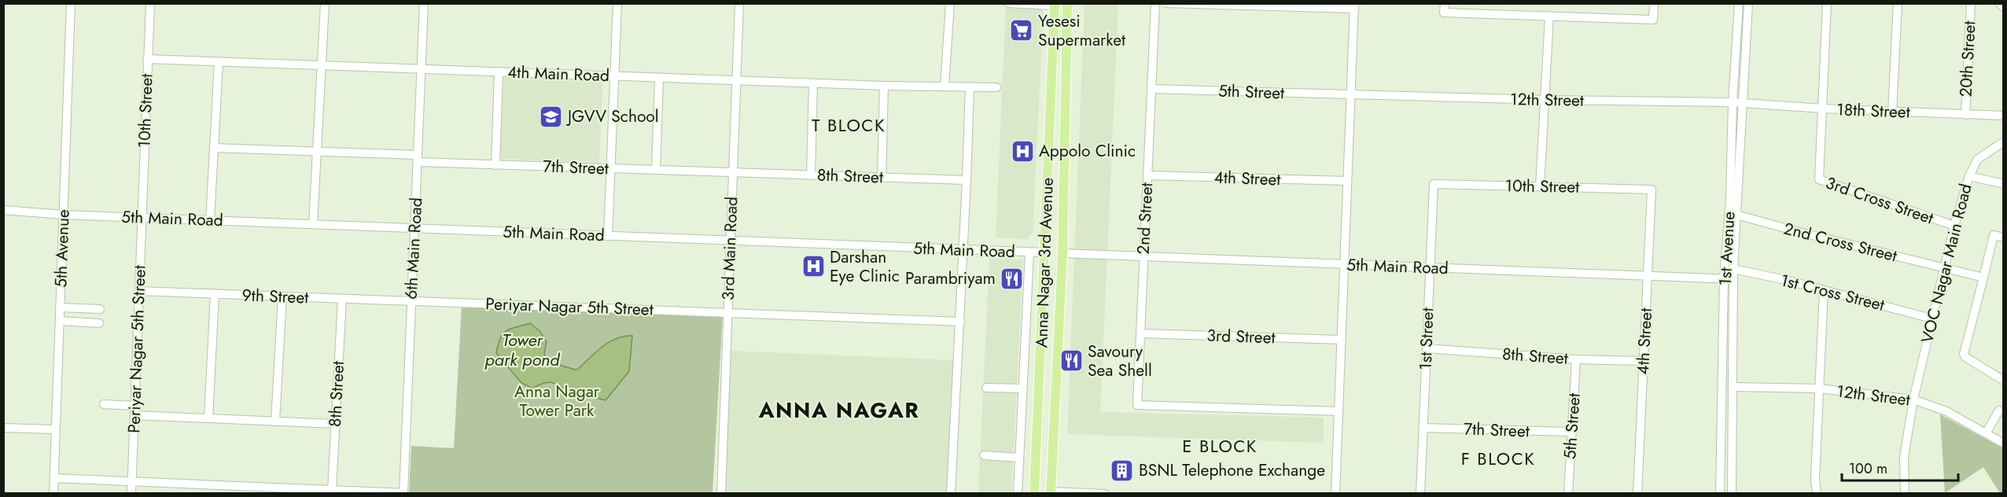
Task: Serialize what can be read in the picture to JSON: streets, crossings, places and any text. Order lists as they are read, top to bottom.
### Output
{
  "streets": {
    "main road": ["Anna Nagar 3rd Avenue"],
    "street": [
      "20th Street",
      "4th Main Road",
      "5th Street",
      "12th Street",
      "10th Street",
      "18th Street",
      "7th Street",
      "8th Street",
      "4th Street",
      "3rd Cross Street",
      "5th Main Road",
      "2nd Street",
      "2nd Cross Street",
      "5th Avenue",
      "6th Main Road",
      "3rd Main Road",
      "1st Avenue",
      "VOC Nagar Main Road",
      "1st Cross Street",
      "9th Street",
      "Periyar Nagar 5th Street",
      "3rd Street",
      "1st Street"
    ]
  },
  "crossings": [
    ["20th Street", "18th Street"],
    ["4th Main Road", "10th Street"],
    ["4th Main Road", "6th Main Road"],
    ["4th Main Road", "3rd Main Road"],
    ["5th Street", "12th Street"],
    ["5th Street", "7th Street"],
    ["5th Street", "8th Street"],
    ["5th Street", "2nd Street"],
    ["12th Street", "18th Street"],
    ["12th Street", "1st Avenue"],
    ["12th Street", "VOC Nagar Main Road"],
    ["10th Street", "4th Street"],
    ["10th Street", "5th Main Road"],
    ["10th Street", "Periyar Nagar 5th Street"],
    ["10th Street", "1st Street"],
    ["18th Street", "3rd Cross Street"],
    ["18th Street", "1st Avenue"],
    ["7th Street", "8th Street"],
    ["7th Street", "6th Main Road"],
    ["7th Street", "3rd Main Road"],
    ["7th Street", "1st Street"],
    ["8th Street", "4th Street"],
    ["8th Street", "3rd Main Road"],
    ["8th Street", "9th Street"],
    ["8th Street", "1st Street"],
    ["4th Street", "5th Main Road"],
    ["4th Street", "2nd Street"],
    ["3rd Cross Street", "VOC Nagar Main Road"],
    ["5th Main Road", "2nd Street"],
    ["5th Main Road", "5th Avenue"],
    ["5th Main Road", "6th Main Road"],
    ["5th Main Road", "3rd Main Road"],
    ["5th Main Road", "1st Avenue"],
    ["5th Main Road", "Anna Nagar 3rd Avenue"],
    ["5th Main Road", "Periyar Nagar 5th Street"],
    ["5th Main Road", "1st Street"],
    ["2nd Street", "3rd Street"],
    ["2nd Cross Street", "1st Avenue"],
    ["2nd Cross Street", "VOC Nagar Main Road"],
    ["6th Main Road", "9th Street"],
    ["6th Main Road", "Periyar Nagar 5th Street"],
    ["3rd Main Road", "Periyar Nagar 5th Street"],
    ["1st Avenue", "1st Cross Street"],
    ["VOC Nagar Main Road", "1st Cross Street"],
    ["9th Street", "Periyar Nagar 5th Street"]
  ],
  "districts": [
    "T BLOCK",
    "ANNA NAGAR",
    "E BLOCK",
    "F BLOCK"
  ],
  "water": ["Tower park pond"],
  "parks": ["Anna Nagar Tower Park"],
  "places": {
    "supermarket": ["Yesesi Supermarket"],
    "school or university": ["JGVV School"],
    "hospital": ["Appolo Clinic", "Darshan Eye Clinic"],
    "restaurant": ["Parambriyam", "Savoury Sea Shell"],
    "building": ["BSNL Telephone Exchange"]
  },
  "scale_bar": "100 m"
}
